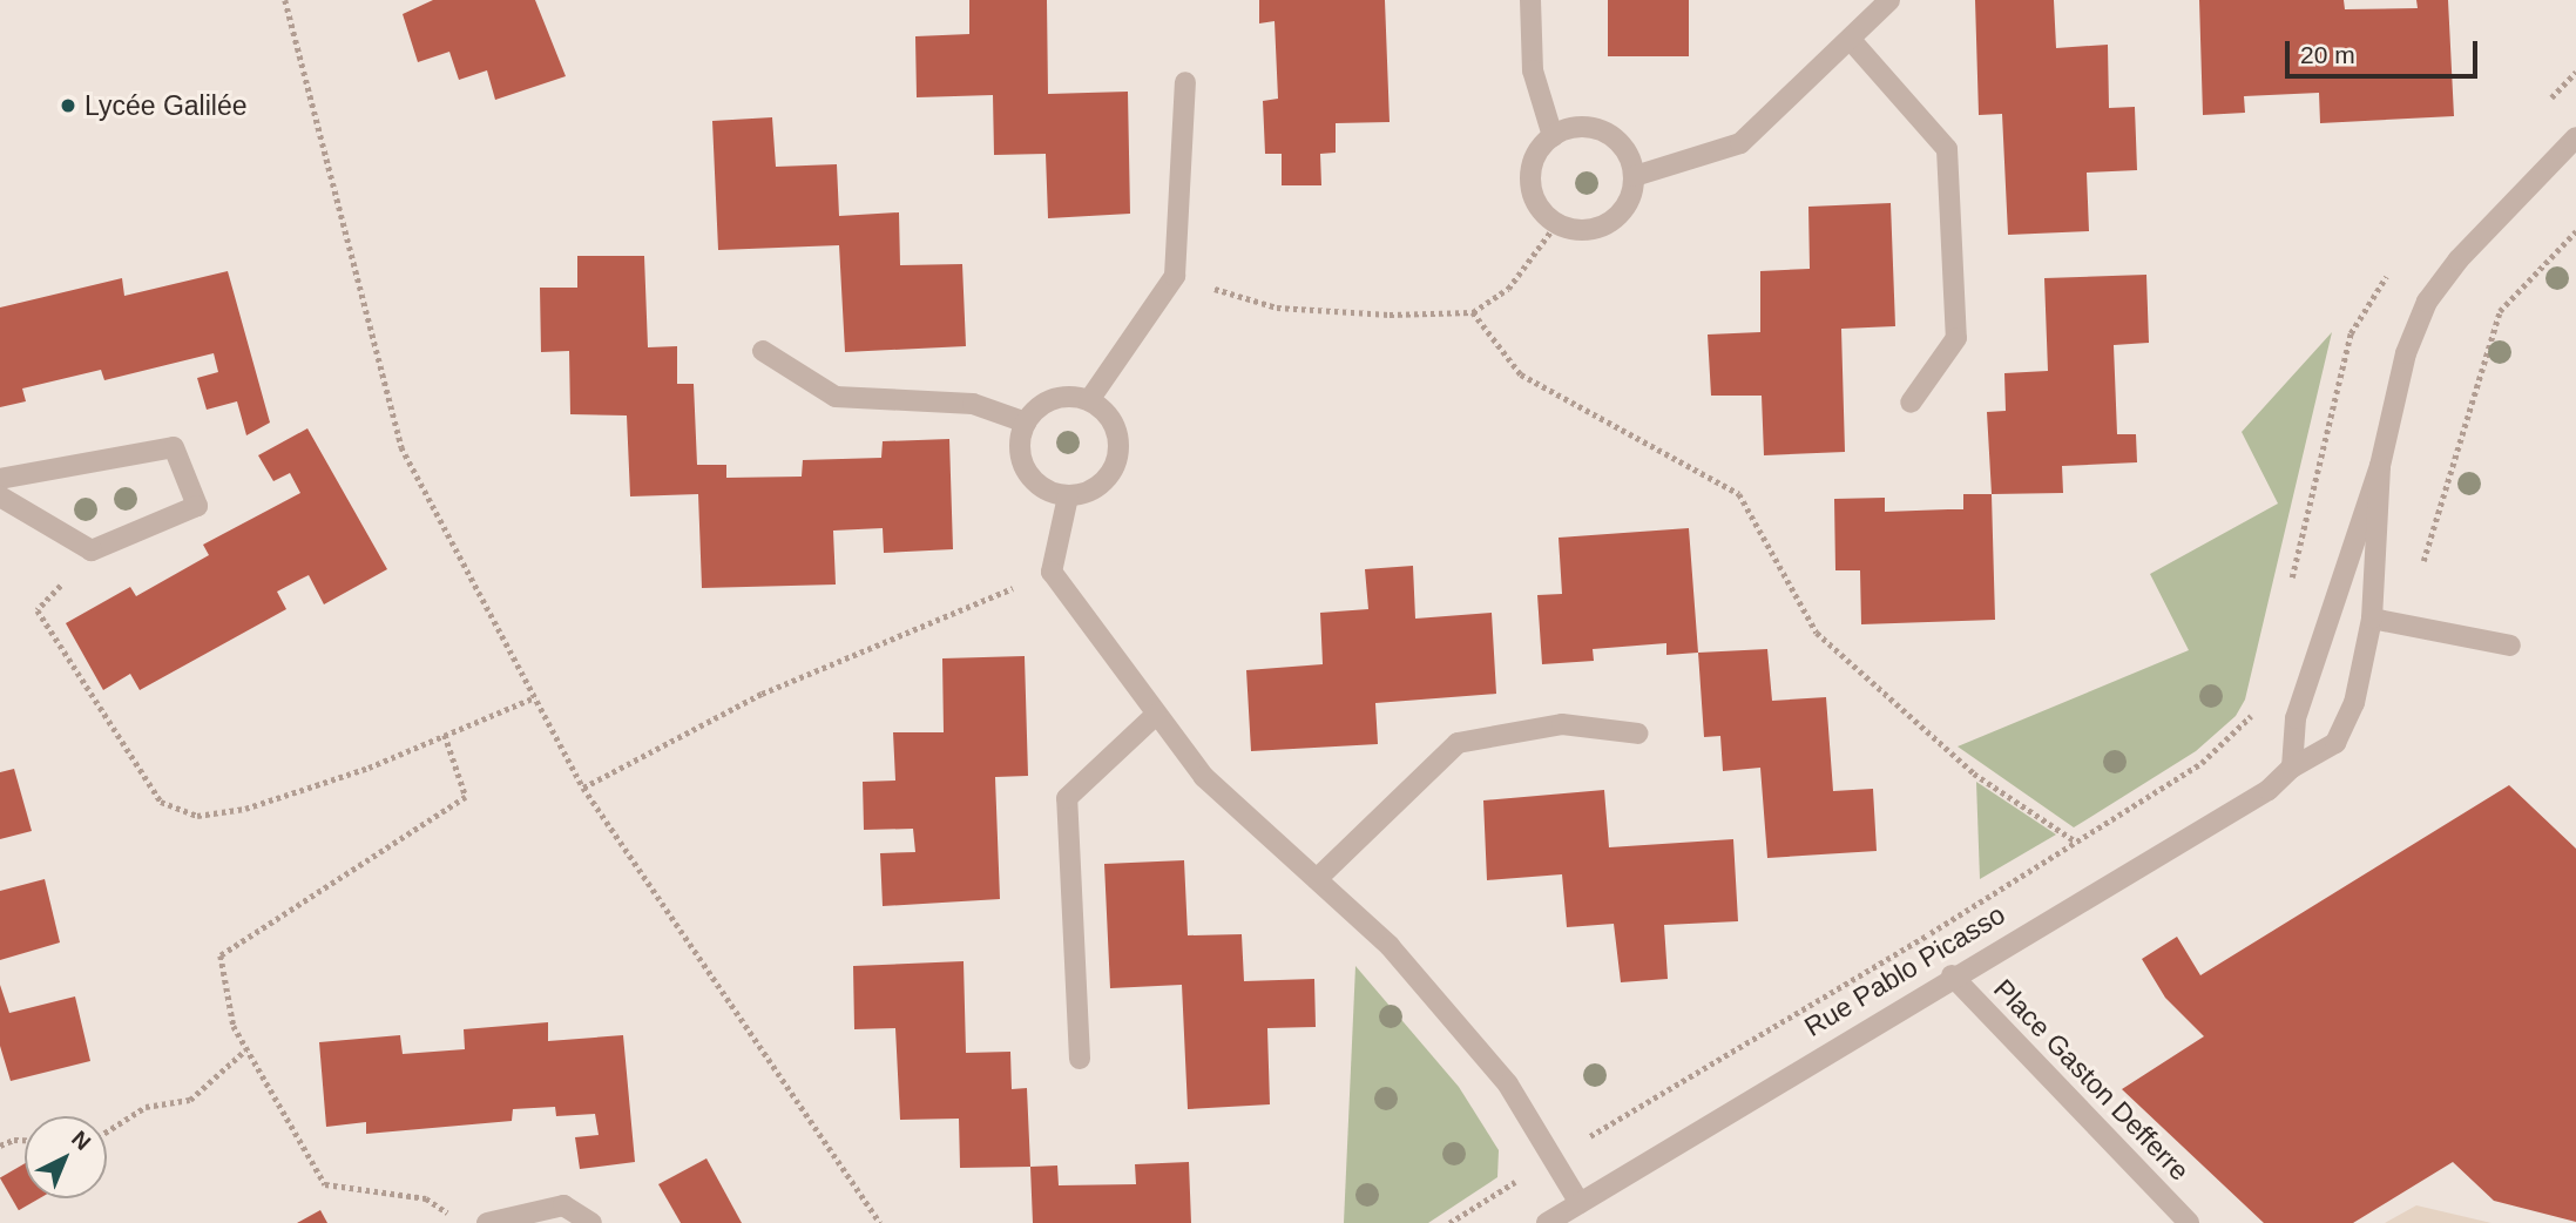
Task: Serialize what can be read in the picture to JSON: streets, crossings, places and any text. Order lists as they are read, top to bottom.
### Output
{
  "streets": {
    "street": ["Rue Pablo Picasso", "Place Gaston Defferre"]
  },
  "crossings": [
    ["Rue Pablo Picasso", "Place Gaston Defferre"]
  ],
  "places": ["Lycée Galilée"],
  "scale_bar": "20 m",
  "north": "top right"
}
